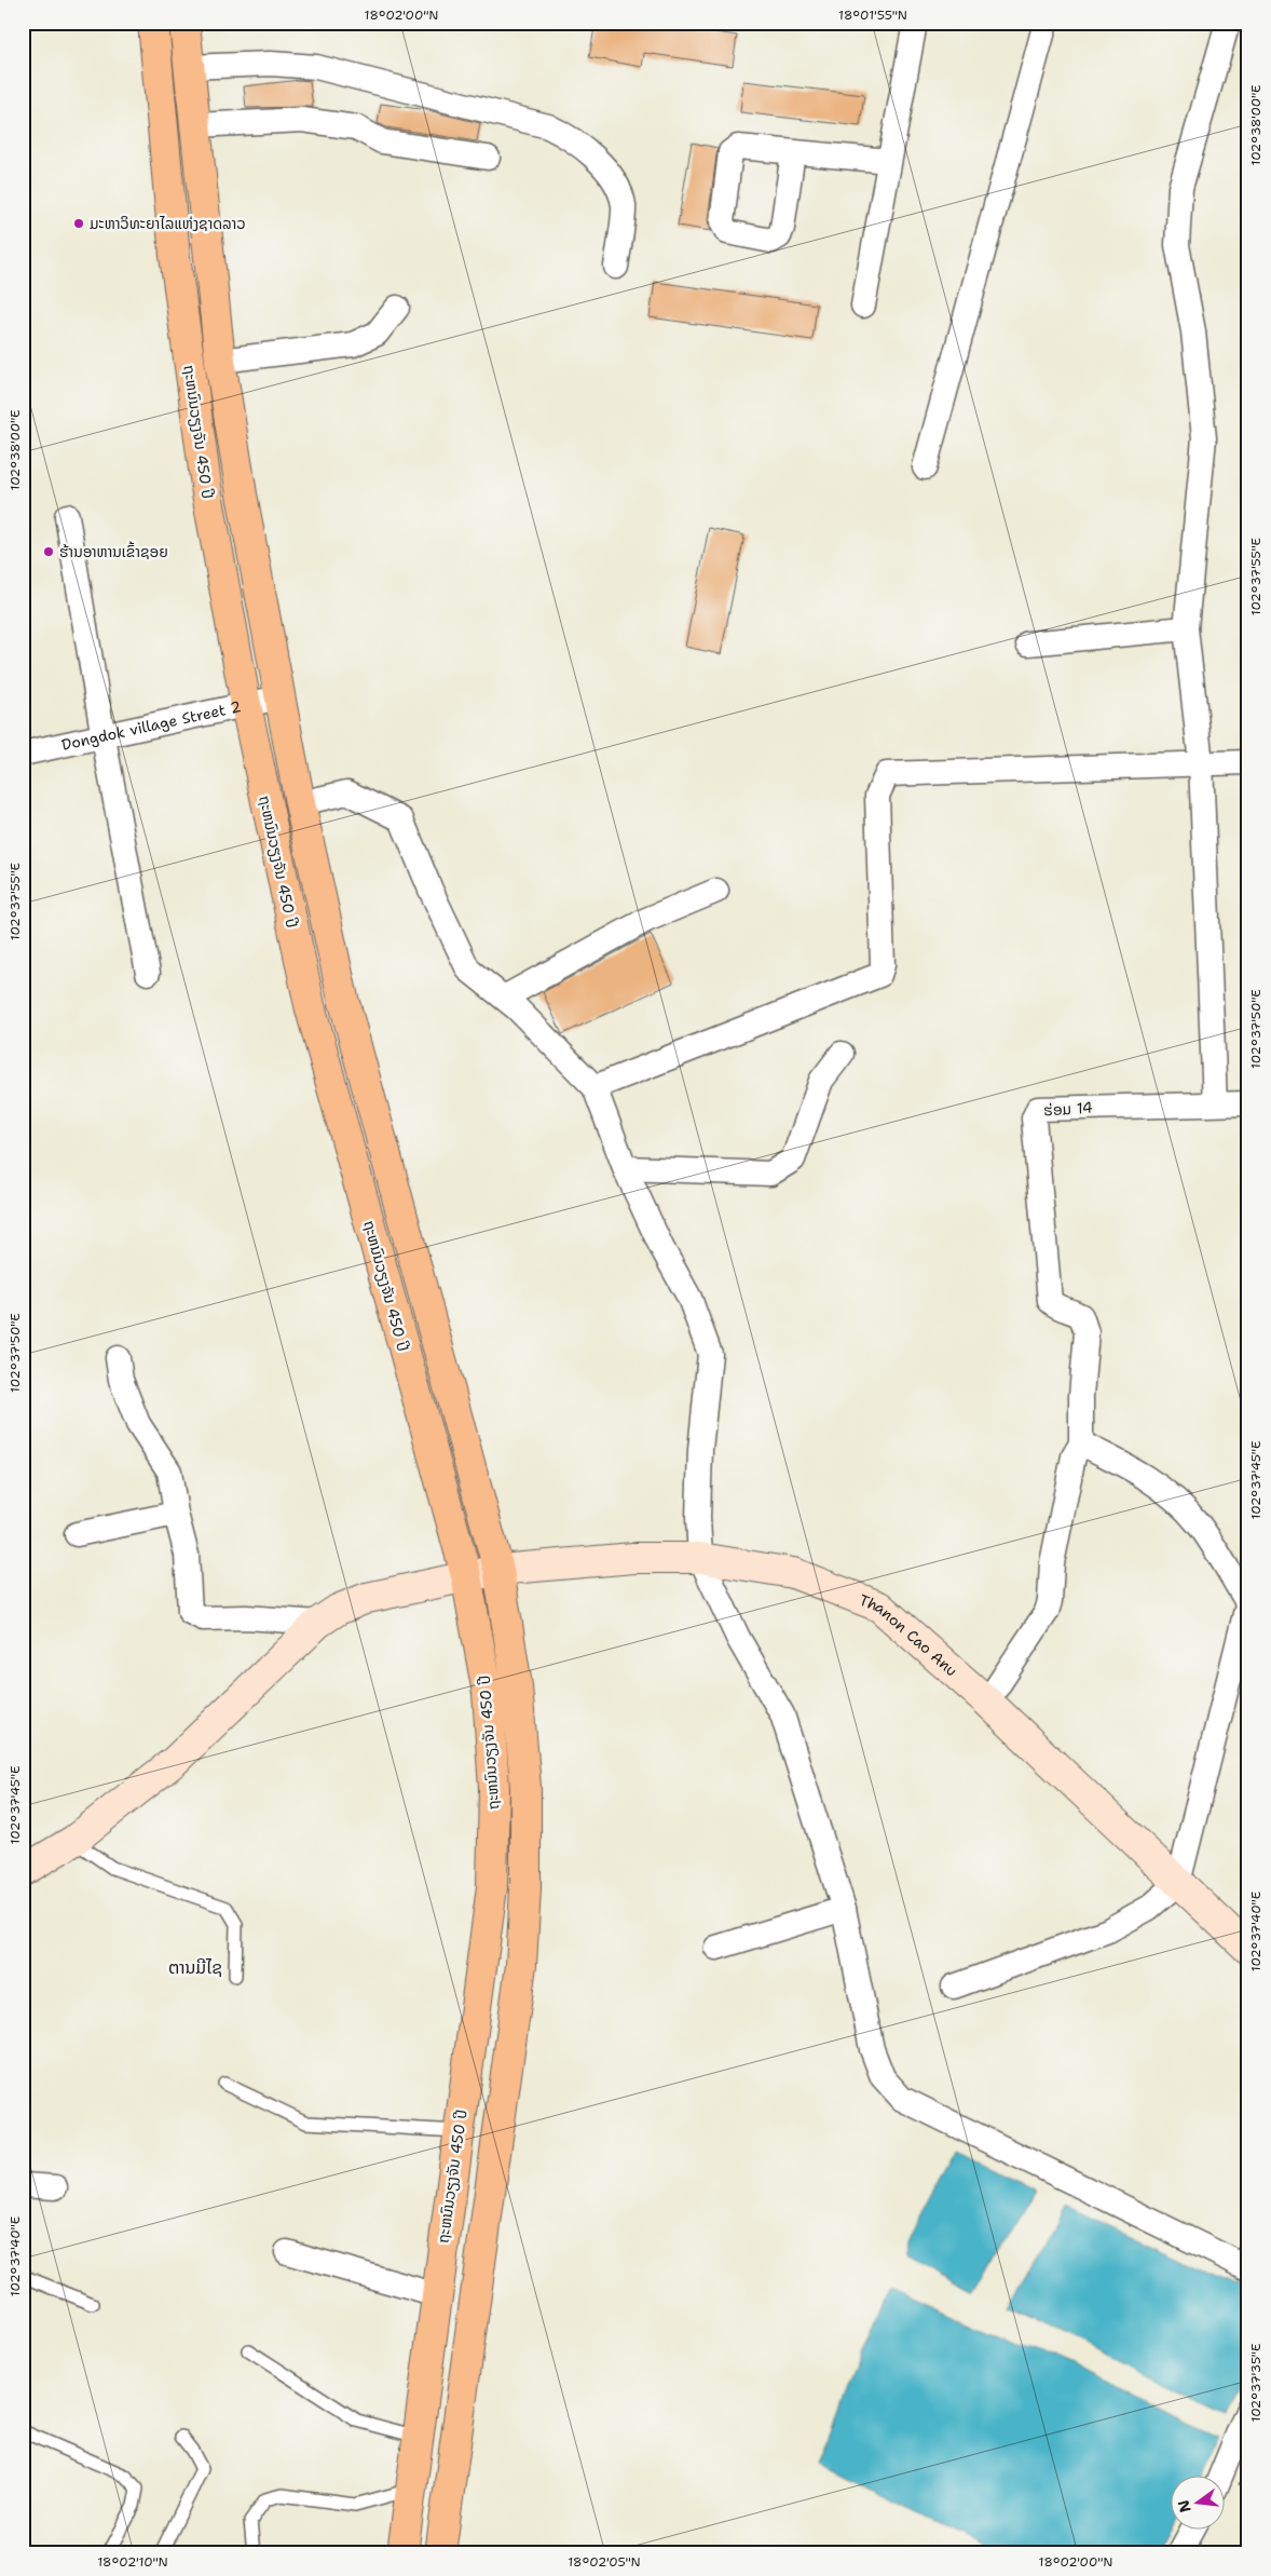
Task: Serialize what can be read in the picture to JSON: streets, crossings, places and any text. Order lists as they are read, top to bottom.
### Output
{
  "streets": {
    "highway": ["ຖະຫນົນວຽງຈັນ 450 ປີ"],
    "street": ["Dongdok village Street 2", "ຮ່ອມ 14", "Thanon Cao Anu"]
  },
  "crossings": [
    ["ຖະຫນົນວຽງຈັນ 450 ປີ", "Dongdok village Street 2"],
    ["ຖະຫນົນວຽງຈັນ 450 ປີ", "Thanon Cao Anu"]
  ],
  "districts": ["ຕານມີໄຊ"],
  "places": ["ມະຫາວິທະຍາໄລແຫ່ງຊາດລາວ", "ຮ້ານອາຫານເຂົ້າຊອຍ"],
  "north": "left",
  "coordinates": [
    "18°02'00\"N",
    "18°01'55\"N",
    "102°38'00\"E",
    "102°37'55\"E",
    "102°37'50\"E",
    "102°37'45\"E",
    "102°37'40\"E",
    "102°37'35\"E",
    "18°02'10\"N",
    "18°02'05\"N"
  ]
}
